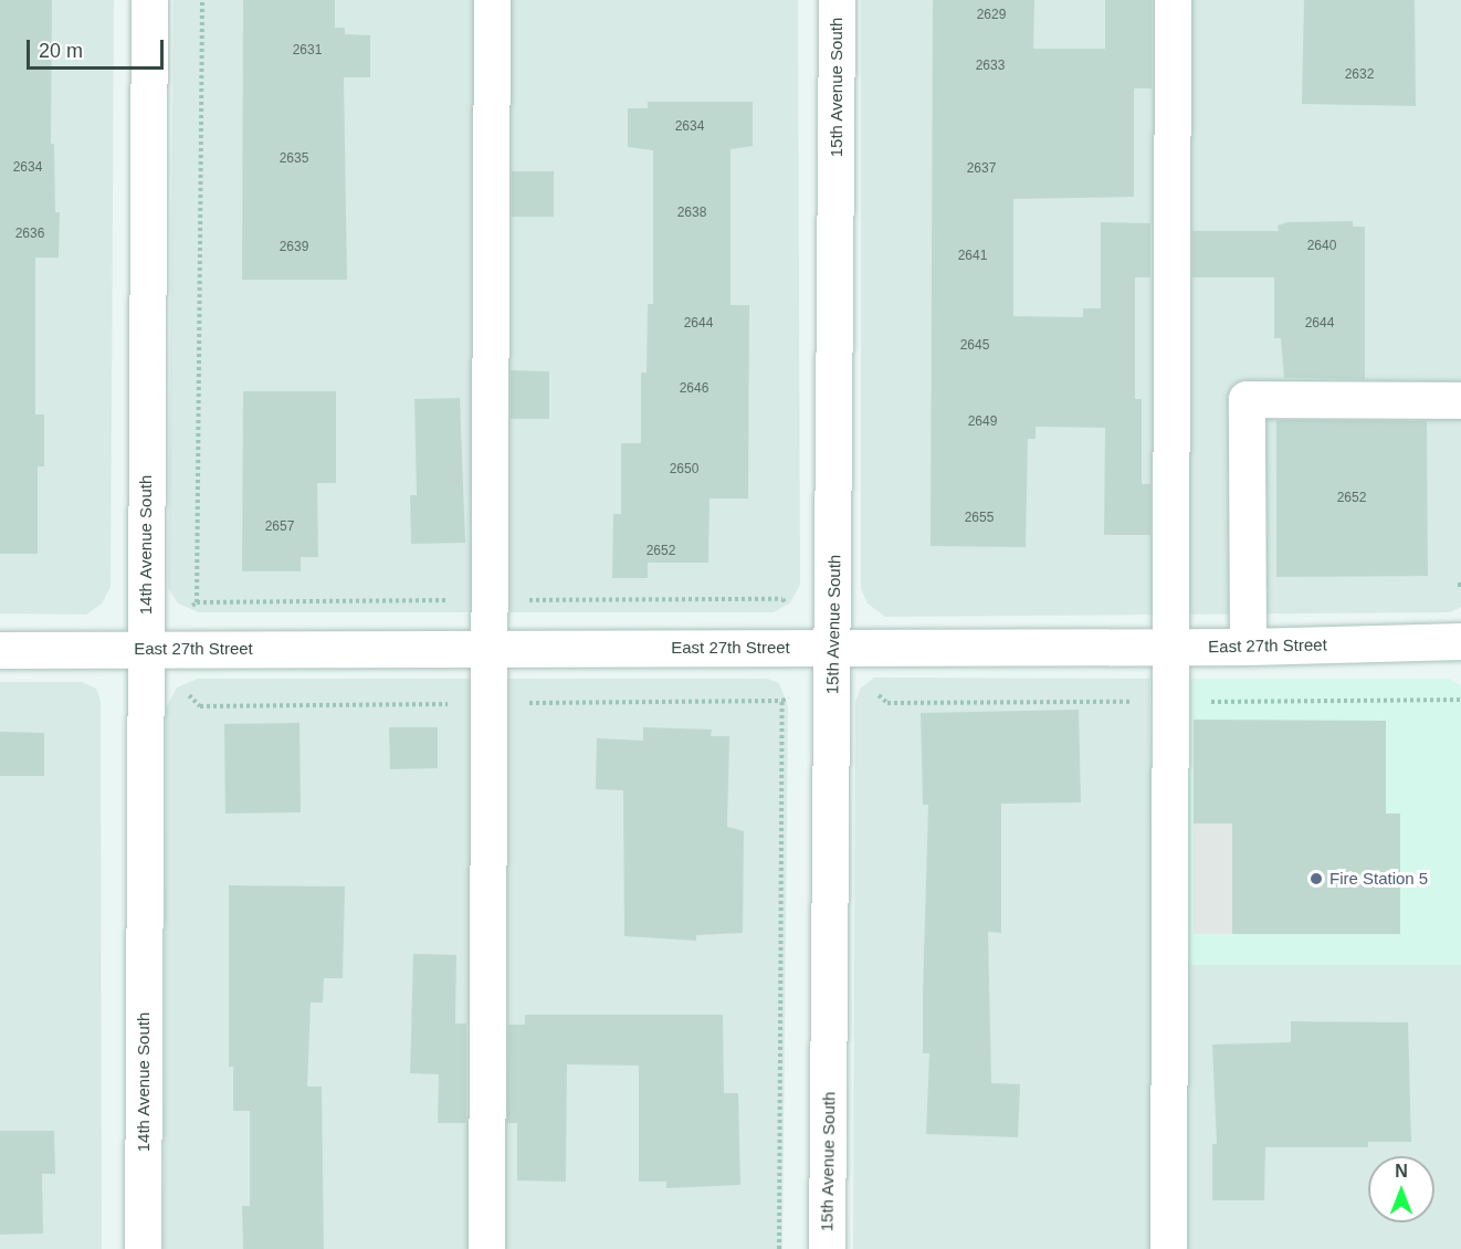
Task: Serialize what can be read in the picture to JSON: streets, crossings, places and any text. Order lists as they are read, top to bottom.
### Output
{
  "streets": {
    "street": ["15th Avenue South", "14th Avenue South", "East 27th Street"]
  },
  "crossings": [
    ["15th Avenue South", "East 27th Street"],
    ["14th Avenue South", "East 27th Street"]
  ],
  "places": ["Fire Station 5"],
  "house_numbers": [
    "2629",
    "2631",
    "2633",
    "2632",
    "2634",
    "2635",
    "2634",
    "2637",
    "2638",
    "2636",
    "2640",
    "2639",
    "2641",
    "2644",
    "2644",
    "2645",
    "2646",
    "2649",
    "2650",
    "2652",
    "2655",
    "2657",
    "2652"
  ],
  "scale_bar": "20 m",
  "north": "top"
}
